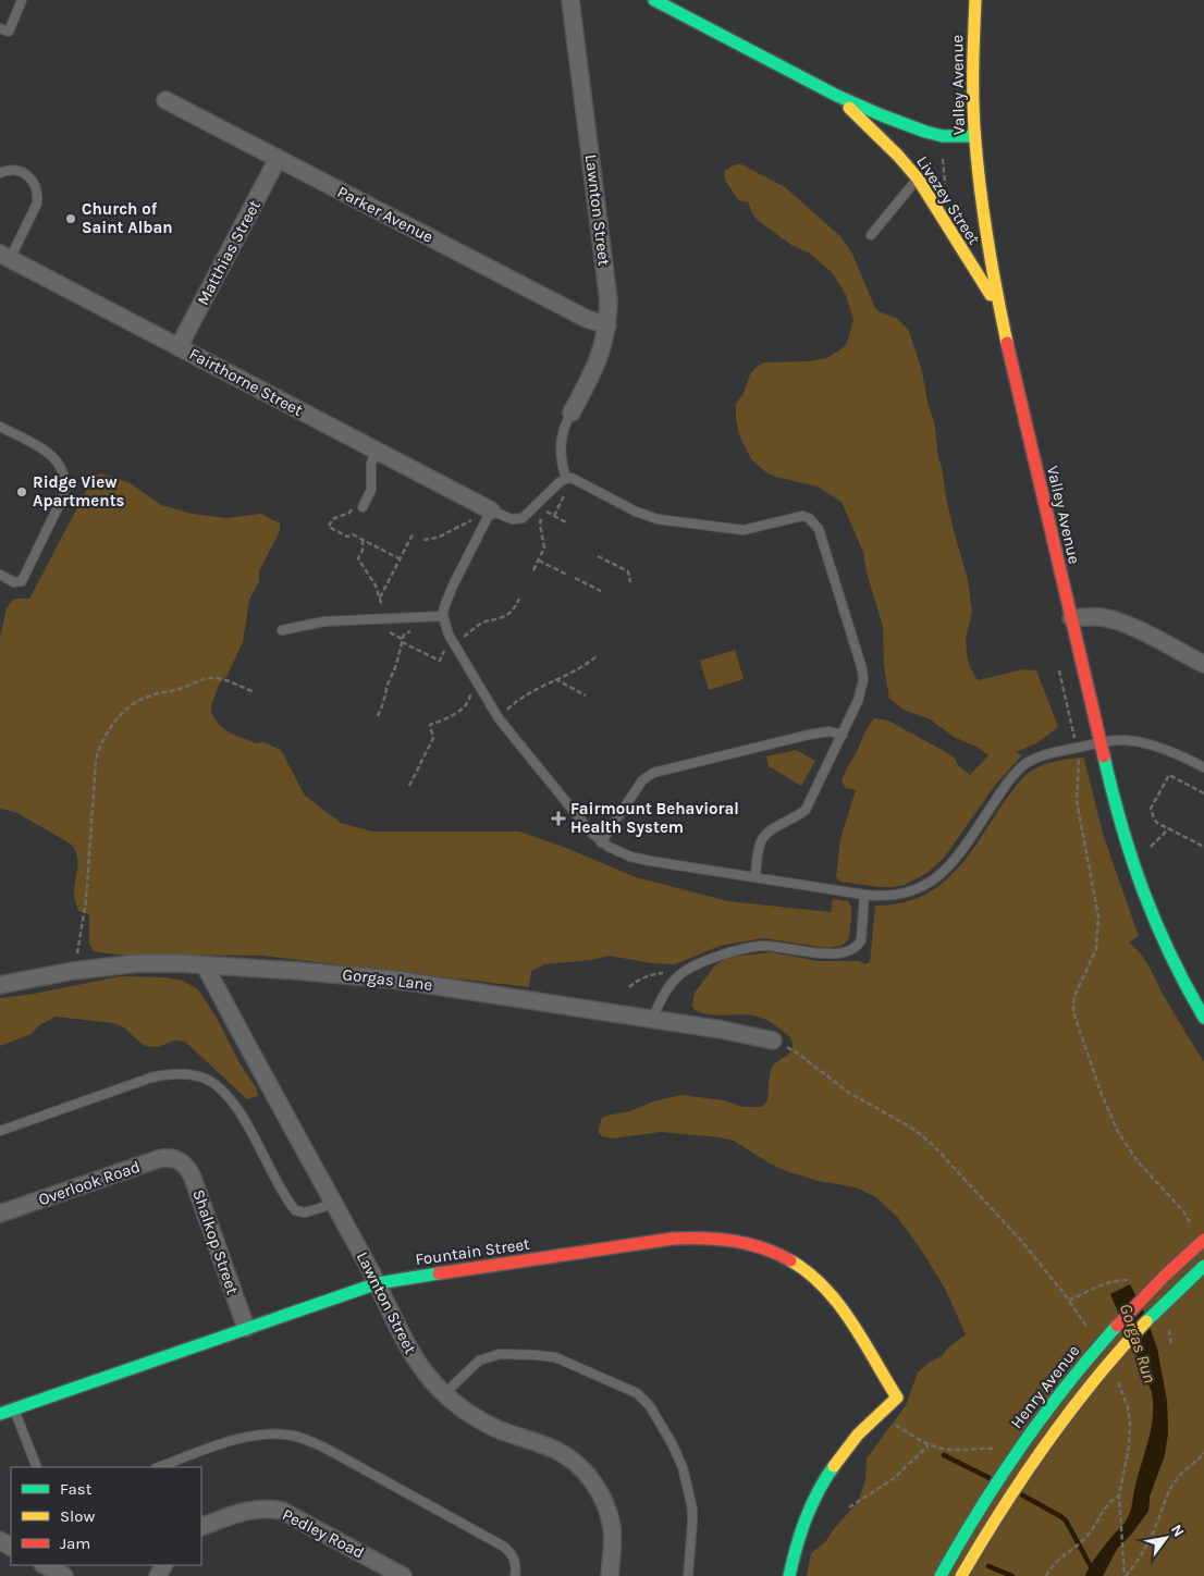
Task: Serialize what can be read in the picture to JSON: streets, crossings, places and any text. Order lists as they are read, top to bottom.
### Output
{
  "streets": {
    "street": [
      "Valley Avenue",
      "Livezey Street",
      "Lawnton Street",
      "Parker Avenue",
      "Matthias Street",
      "Fairthorne Street",
      "Gorgas Lane",
      "Overlook Road",
      "Shalkop Street",
      "Fountain Street",
      "Henry Avenue",
      "Pedley Road"
    ]
  },
  "crossings": [
    ["Valley Avenue", "Livezey Street"],
    ["Lawnton Street", "Parker Avenue"],
    ["Lawnton Street", "Gorgas Lane"],
    ["Lawnton Street", "Fountain Street"],
    ["Parker Avenue", "Matthias Street"],
    ["Matthias Street", "Fairthorne Street"],
    ["Overlook Road", "Shalkop Street"],
    ["Shalkop Street", "Fountain Street"]
  ],
  "water": ["Gorgas Run"],
  "places": {
    "other": ["Church of Saint Alban", "Ridge View Apartments"],
    "health": ["Fairmount Behavioral Health System"]
  },
  "legend": ["Fast", "Slow", "Jam"],
  "north": "top right"
}
